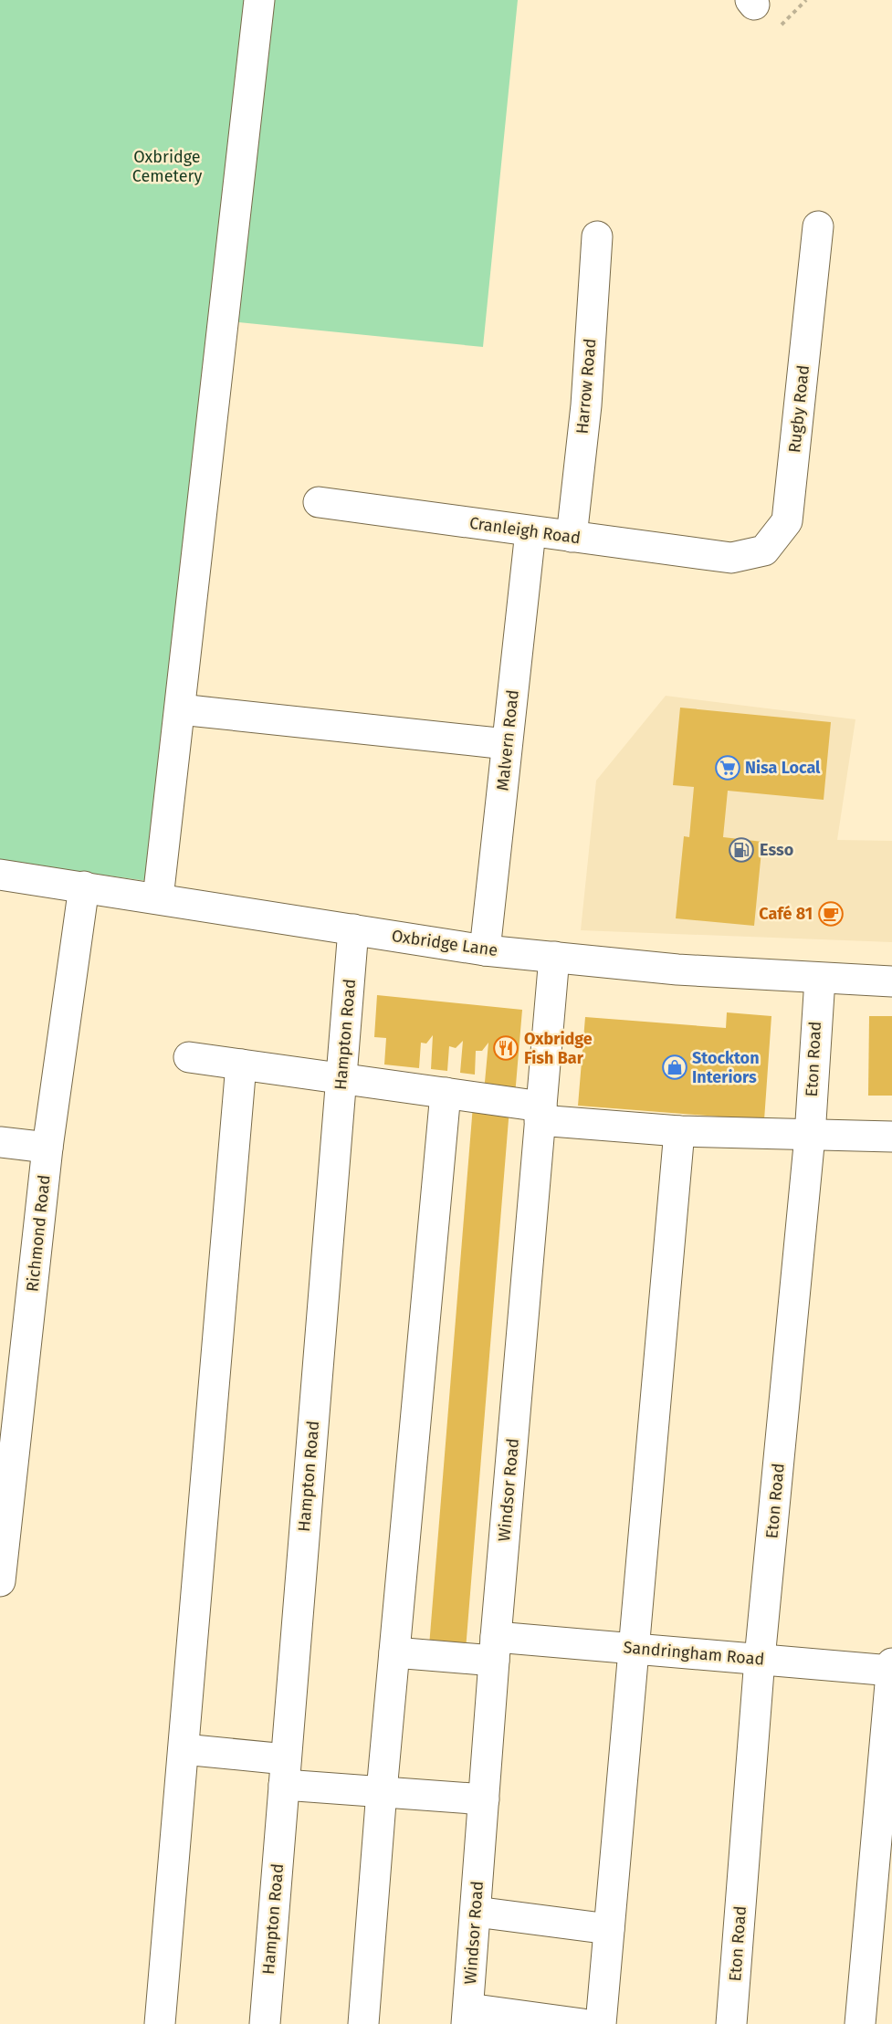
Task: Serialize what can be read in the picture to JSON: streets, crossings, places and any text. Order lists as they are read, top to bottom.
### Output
{
  "streets": {
    "street": [
      "Harrow Road",
      "Rugby Road",
      "Cranleigh Road",
      "Malvern Road",
      "Oxbridge Lane",
      "Hampton Road",
      "Eton Road",
      "Richmond Road",
      "Windsor Road",
      "Sandringham Road"
    ]
  },
  "crossings": [
    ["Harrow Road", "Cranleigh Road"],
    ["Rugby Road", "Cranleigh Road"],
    ["Cranleigh Road", "Malvern Road"],
    ["Malvern Road", "Oxbridge Lane"],
    ["Oxbridge Lane", "Hampton Road"],
    ["Oxbridge Lane", "Eton Road"],
    ["Oxbridge Lane", "Richmond Road"],
    ["Oxbridge Lane", "Windsor Road"],
    ["Eton Road", "Sandringham Road"],
    ["Windsor Road", "Sandringham Road"]
  ],
  "parks": ["Oxbridge Cemetery"],
  "places": {
    "supermarket": ["Nisa Local"],
    "fuel station": ["Esso"],
    "cafe": ["Café 81"],
    "restaurant": ["Oxbridge Fish Bar"],
    "shop": ["Stockton Interiors"]
  }
}
